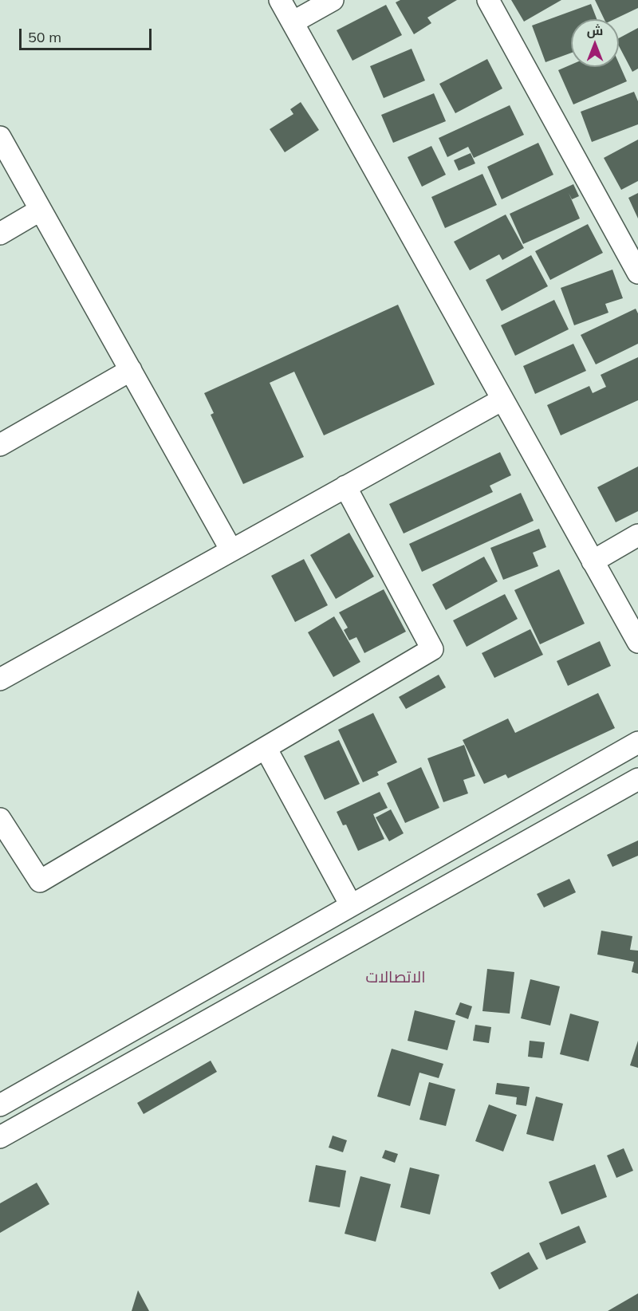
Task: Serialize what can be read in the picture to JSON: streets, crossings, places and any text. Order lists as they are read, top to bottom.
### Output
{
  "districts": ["الاتصالات"],
  "scale_bar": "50 m",
  "north": "top"
}
